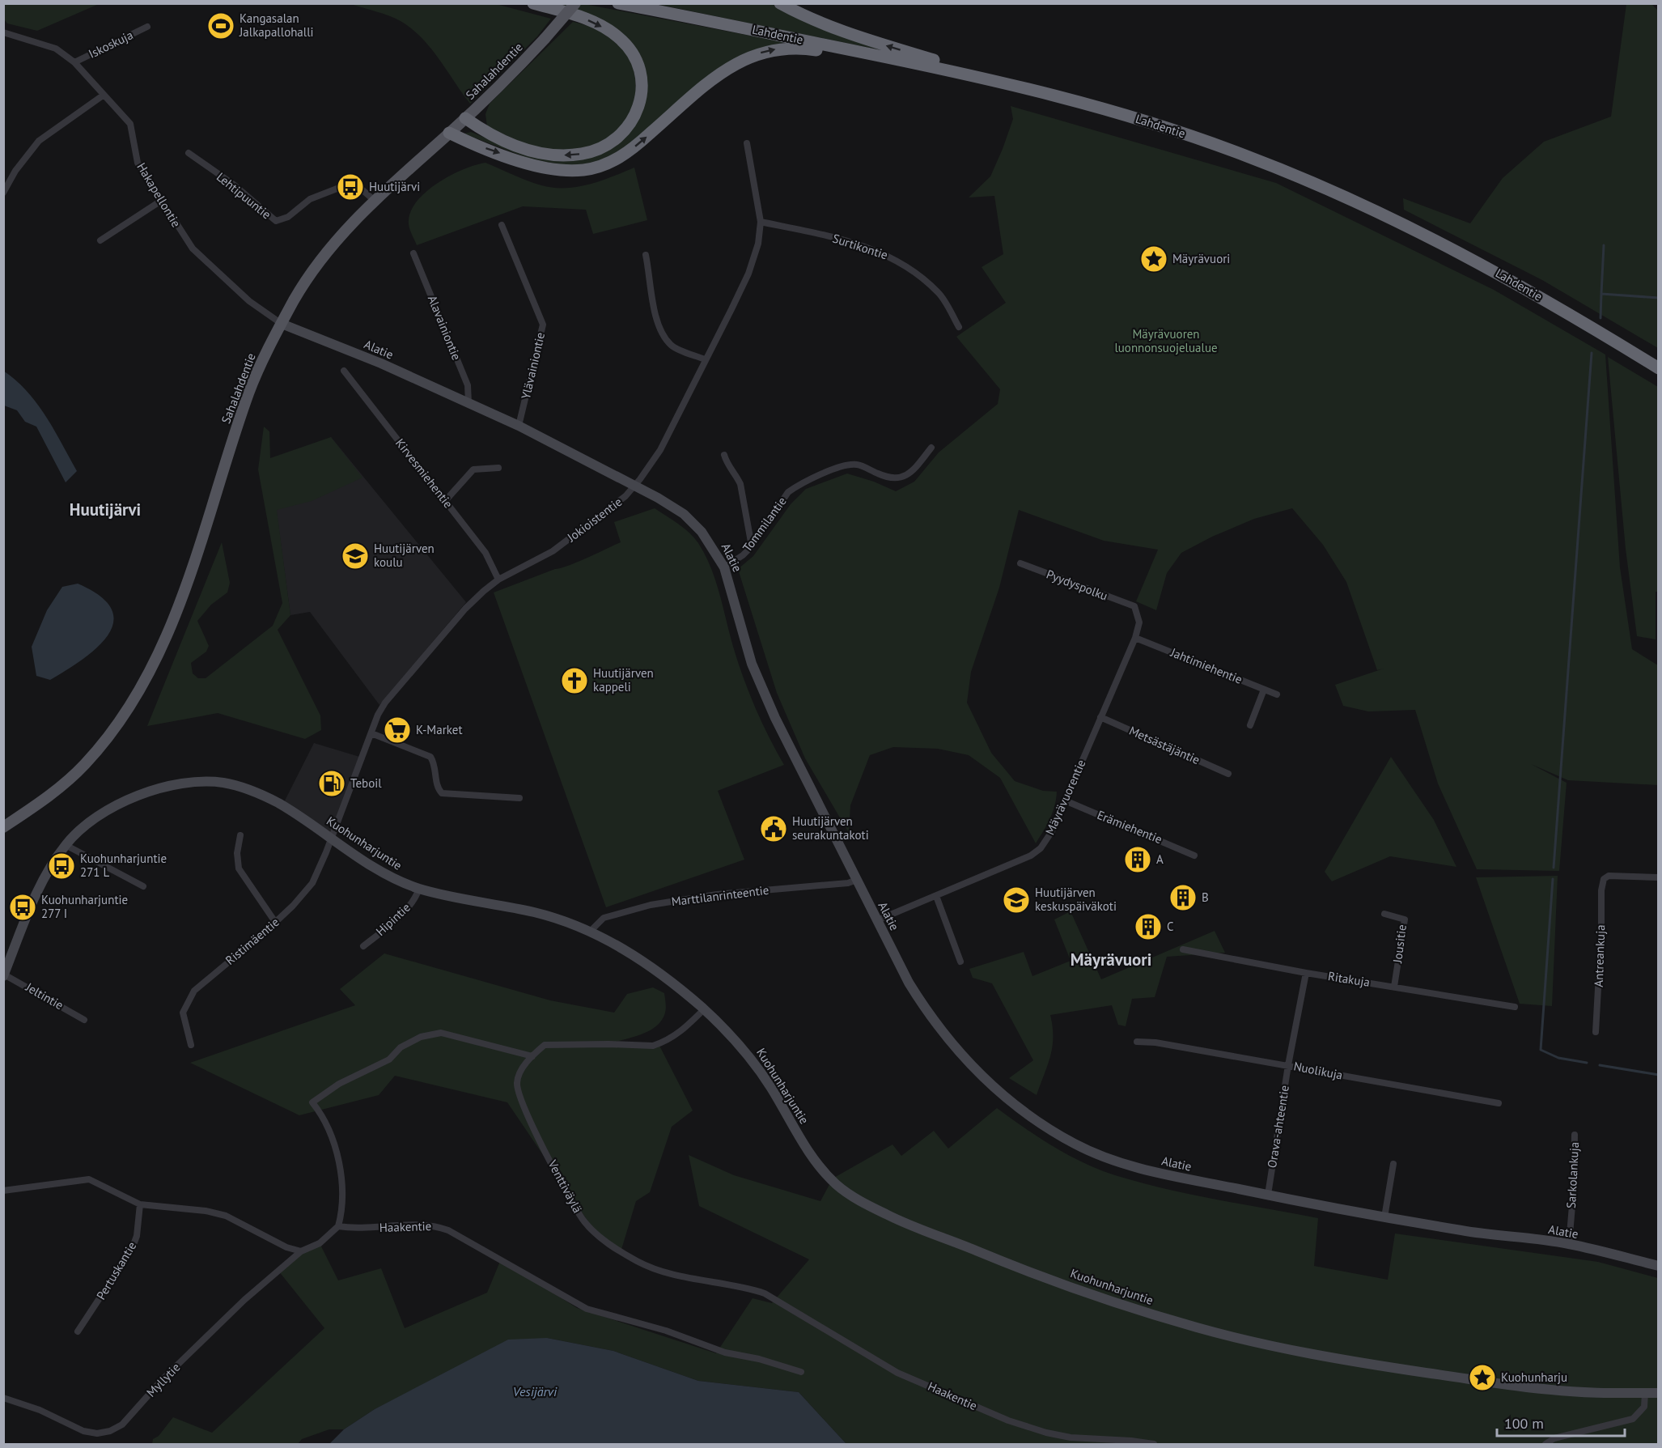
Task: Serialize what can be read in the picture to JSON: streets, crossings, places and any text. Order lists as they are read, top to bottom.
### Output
{
  "streets": {
    "highway": ["Lahdentie"],
    "main road": ["Sahalahdentie", "Alatie", "Kuohunharjuntie"],
    "street": [
      "Iskoskuja",
      "Hakapellontie",
      "Lehtipuuntie",
      "Surtikontie",
      "Alavainiontie",
      "Ylävainiontie",
      "Kirvesmiehentie",
      "Jokioistentie",
      "Tommilantie",
      "Pyydyspolku",
      "Jahtimiehentie",
      "Metsästäjäntie",
      "Mäyrävuorentie",
      "Erämiehentie",
      "Marttilanrinteentie",
      "Hipintie",
      "Ristimäentie",
      "Jousitie",
      "Antreankuja",
      "Ritakuja",
      "Jeltintie",
      "Nuolikuja",
      "Orava-ahteentie",
      "Sarkolankuja",
      "Venttiväylä",
      "Haakentie",
      "Pertuskantie",
      "Myllytie"
    ]
  },
  "crossings": [
    ["Iskoskuja", "Hakapellontie"],
    ["Sahalahdentie", "Hakapellontie"],
    ["Sahalahdentie", "Lehtipuuntie"],
    ["Sahalahdentie", "Alatie"],
    ["Hakapellontie", "Alatie"],
    ["Surtikontie", "Jokioistentie"],
    ["Alavainiontie", "Alatie"],
    ["Alatie", "Ylävainiontie"],
    ["Alatie", "Jokioistentie"],
    ["Alatie", "Tommilantie"],
    ["Alatie", "Mäyrävuorentie"],
    ["Alatie", "Marttilanrinteentie"],
    ["Alatie", "Orava-ahteentie"],
    ["Alatie", "Sarkolankuja"],
    ["Kirvesmiehentie", "Jokioistentie"],
    ["Jokioistentie", "Kuohunharjuntie"],
    ["Jokioistentie", "Ristimäentie"],
    ["Pyydyspolku", "Mäyrävuorentie"],
    ["Jahtimiehentie", "Mäyrävuorentie"],
    ["Metsästäjäntie", "Mäyrävuorentie"],
    ["Mäyrävuorentie", "Erämiehentie"],
    ["Kuohunharjuntie", "Marttilanrinteentie"],
    ["Kuohunharjuntie", "Hipintie"],
    ["Kuohunharjuntie", "Ristimäentie"],
    ["Kuohunharjuntie", "Jeltintie"],
    ["Kuohunharjuntie", "Venttiväylä"],
    ["Jousitie", "Ritakuja"],
    ["Ritakuja", "Orava-ahteentie"],
    ["Nuolikuja", "Orava-ahteentie"],
    ["Venttiväylä", "Haakentie"]
  ],
  "districts": ["Huutijärvi", "Mäyrävuori"],
  "water": ["Vesijärvi"],
  "parks": ["Mäyrävuoren luonnonsuojelualue"],
  "places": {
    "sports": ["Kangasalan Jalkapallohalli"],
    "bus stop": ["Huutijärvi", "Kuohunharjuntie 271 L", "Kuohunharjuntie 277 I"],
    "place": ["Mäyrävuori", "Kuohunharju"],
    "school or university": ["Huutijärven koulu", "Huutijärven keskuspäiväkoti"],
    "church": ["Huutijärven kappeli"],
    "supermarket": ["K-Market"],
    "fuel station": ["Teboil"],
    "public building": ["Huutijärven seurakuntakoti"],
    "building": ["A", "B", "C"]
  },
  "scale_bar": "100 m"
}
